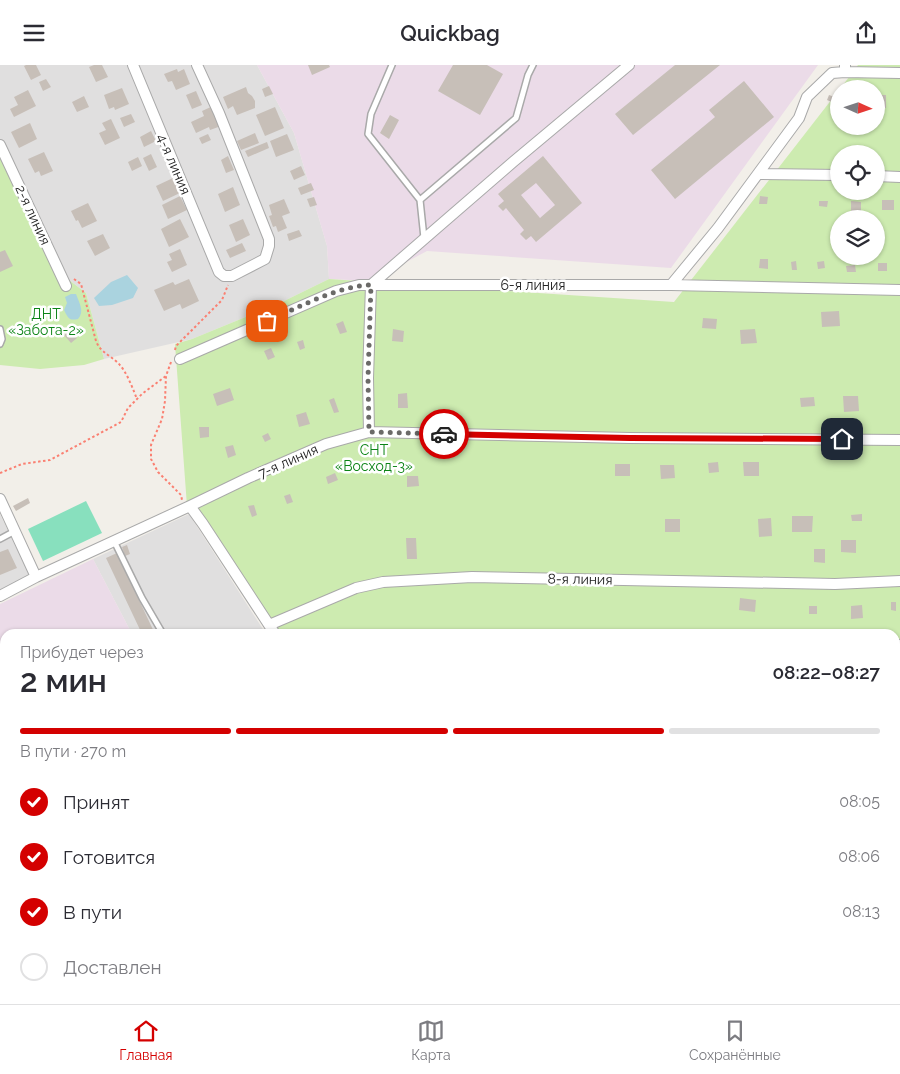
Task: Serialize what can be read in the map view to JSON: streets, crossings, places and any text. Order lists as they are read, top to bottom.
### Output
{
  "streets": {
    "street": [
      "4-я линия",
      "2-я линия",
      "6-я линия",
      "7-я линия",
      "8-я линия"
    ]
  },
  "parks": ["ДНТ «Забота-2»", "СНТ «Восход-3»"],
  "north": "right",
  "page": {
    "header": "Quickbag",
    "heading": ["2 мин", "Прибудет через", "08:22–08:27"],
    "bar": "В пути · 270 m",
    "list": [
      ["Принят", "08:05"],
      ["Готовится", "08:06"],
      ["В пути", "08:13"],
      "Доставлен"
    ],
    "tabs": ["Главная", "Карта", "Сохранённые"]
  }
}
